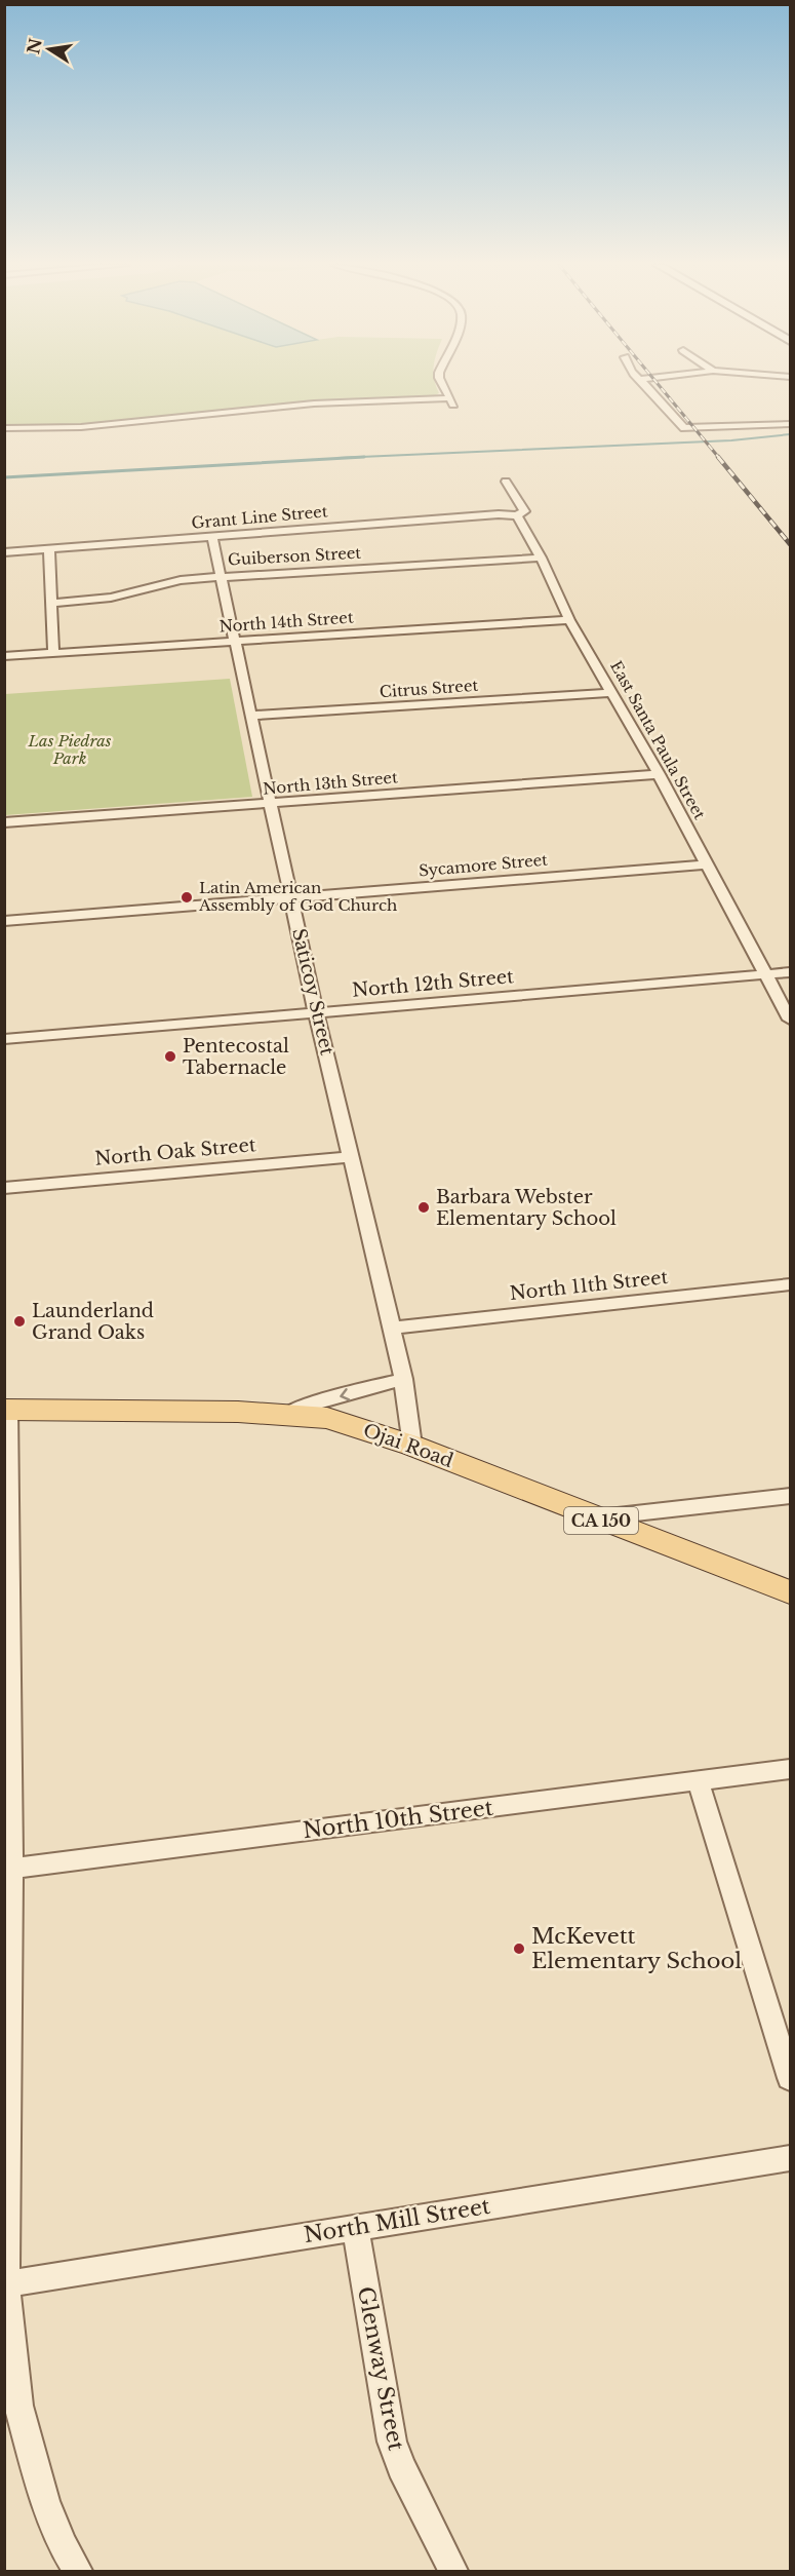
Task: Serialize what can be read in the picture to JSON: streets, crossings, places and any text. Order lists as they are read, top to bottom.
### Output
{
  "streets": {
    "main road": ["Ojai Road", "CA 150"],
    "street": [
      "Grant Line Street",
      "Guiberson Street",
      "North 14th Street",
      "Citrus Street",
      "East Santa Paula Street",
      "North 13th Street",
      "Sycamore Street",
      "North 12th Street",
      "Saticoy Street",
      "North Oak Street",
      "North 11th Street",
      "North 10th Street",
      "North Mill Street",
      "Glenway Street"
    ]
  },
  "crossings": [
    ["Grant Line Street", "East Santa Paula Street"],
    ["Grant Line Street", "Saticoy Street"],
    ["Guiberson Street", "East Santa Paula Street"],
    ["Guiberson Street", "Saticoy Street"],
    ["North 14th Street", "East Santa Paula Street"],
    ["North 14th Street", "Saticoy Street"],
    ["Citrus Street", "East Santa Paula Street"],
    ["Citrus Street", "Saticoy Street"],
    ["East Santa Paula Street", "North 13th Street"],
    ["East Santa Paula Street", "Sycamore Street"],
    ["East Santa Paula Street", "North 12th Street"],
    ["North 13th Street", "Saticoy Street"],
    ["Sycamore Street", "Saticoy Street"],
    ["North 12th Street", "Saticoy Street"],
    ["Saticoy Street", "North Oak Street"],
    ["Saticoy Street", "North 11th Street"],
    ["Saticoy Street", "Ojai Road"],
    ["North Mill Street", "Glenway Street"]
  ],
  "parks": ["Las Piedras Park"],
  "places": [
    "Latin American Assembly of God Church",
    "Pentecostal Tabernacle",
    "Barbara Webster Elementary School",
    "Launderland Grand Oaks",
    "McKevett Elementary School"
  ],
  "north": "left"
}
